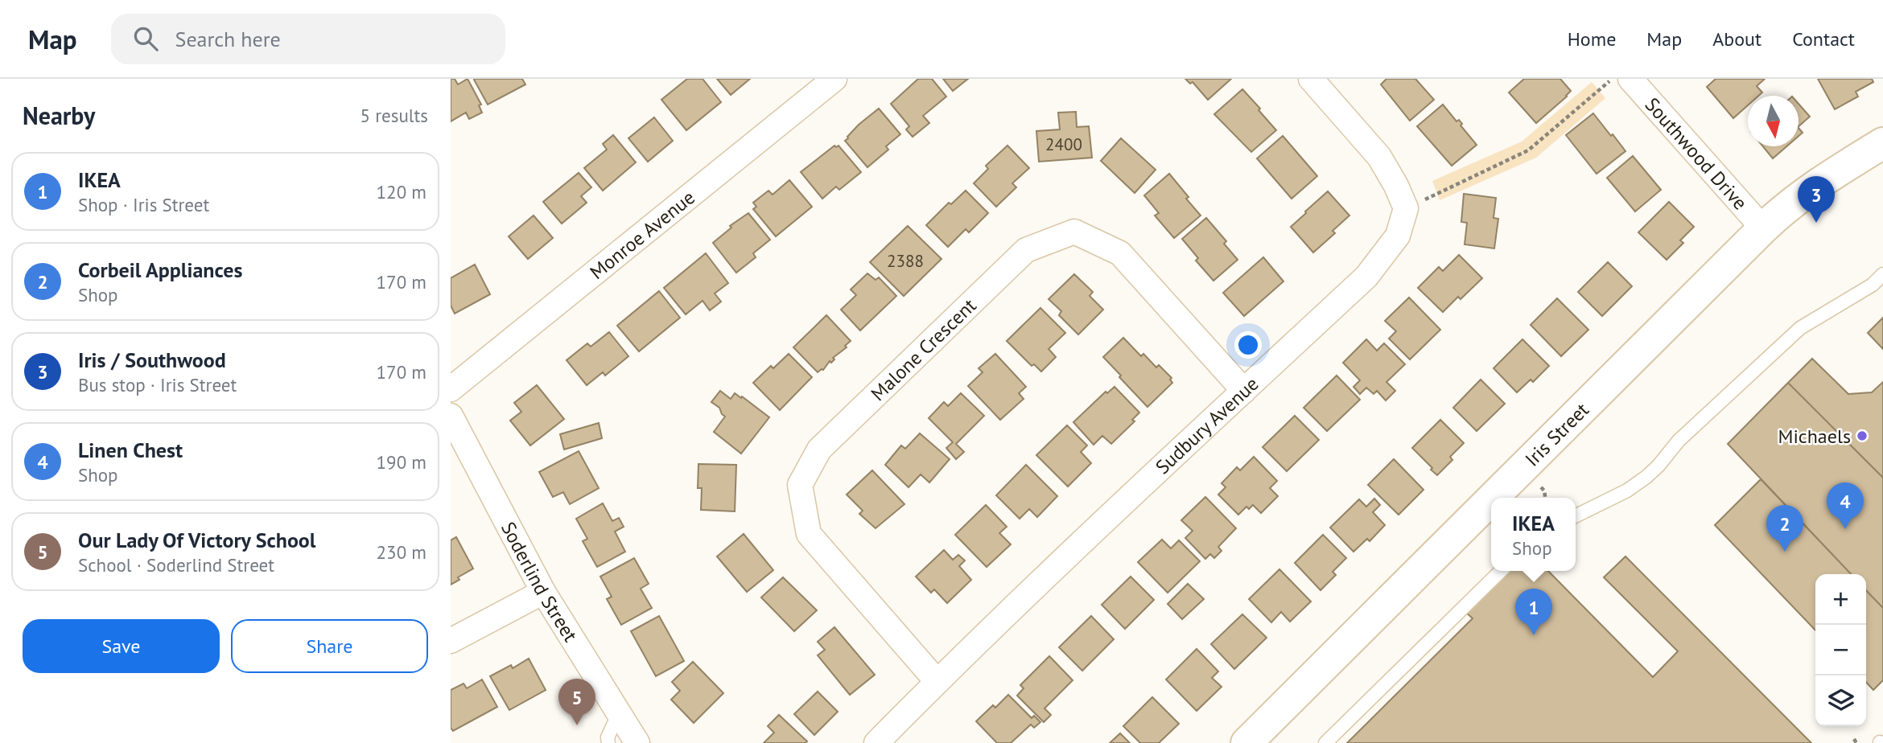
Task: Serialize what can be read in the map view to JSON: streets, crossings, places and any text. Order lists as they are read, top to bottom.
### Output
{
  "streets": {
    "street": [
      "Southwood Drive",
      "Monroe Avenue",
      "Malone Crescent",
      "Sudbury Avenue",
      "Iris Street",
      "Soderlind Street"
    ]
  },
  "crossings": [
    ["Southwood Drive", "Iris Street"],
    ["Malone Crescent", "Sudbury Avenue"]
  ],
  "places": ["Michaels"],
  "house_numbers": ["2400", "2388"],
  "north": "bottom",
  "page": {
    "header": "Map",
    "search": "Search here",
    "nav": [
      "Home",
      "Map",
      "About",
      "Contact"
    ],
    "heading": ["Nearby", "5 results"],
    "list": [
      {
        "mark": "1",
        "name": "IKEA",
        "note": "Shop · Iris Street",
        "value": "120 m"
      },
      {
        "mark": "2",
        "name": "Corbeil Appliances",
        "note": "Shop",
        "value": "170 m"
      },
      {
        "mark": "3",
        "name": "Iris / Southwood",
        "note": "Bus stop · Iris Street",
        "value": "170 m"
      },
      {
        "mark": "4",
        "name": "Linen Chest",
        "note": "Shop",
        "value": "190 m"
      },
      {
        "mark": "5",
        "name": "Our Lady Of Victory School",
        "note": "School · Soderlind Street",
        "value": "230 m"
      }
    ],
    "pins": [
      "3",
      "4",
      "2",
      "1",
      "5"
    ],
    "popup": ["IKEA", "Shop"],
    "map_buttons": ["+", "−"],
    "buttons": ["Save", "Share"]
  }
}
